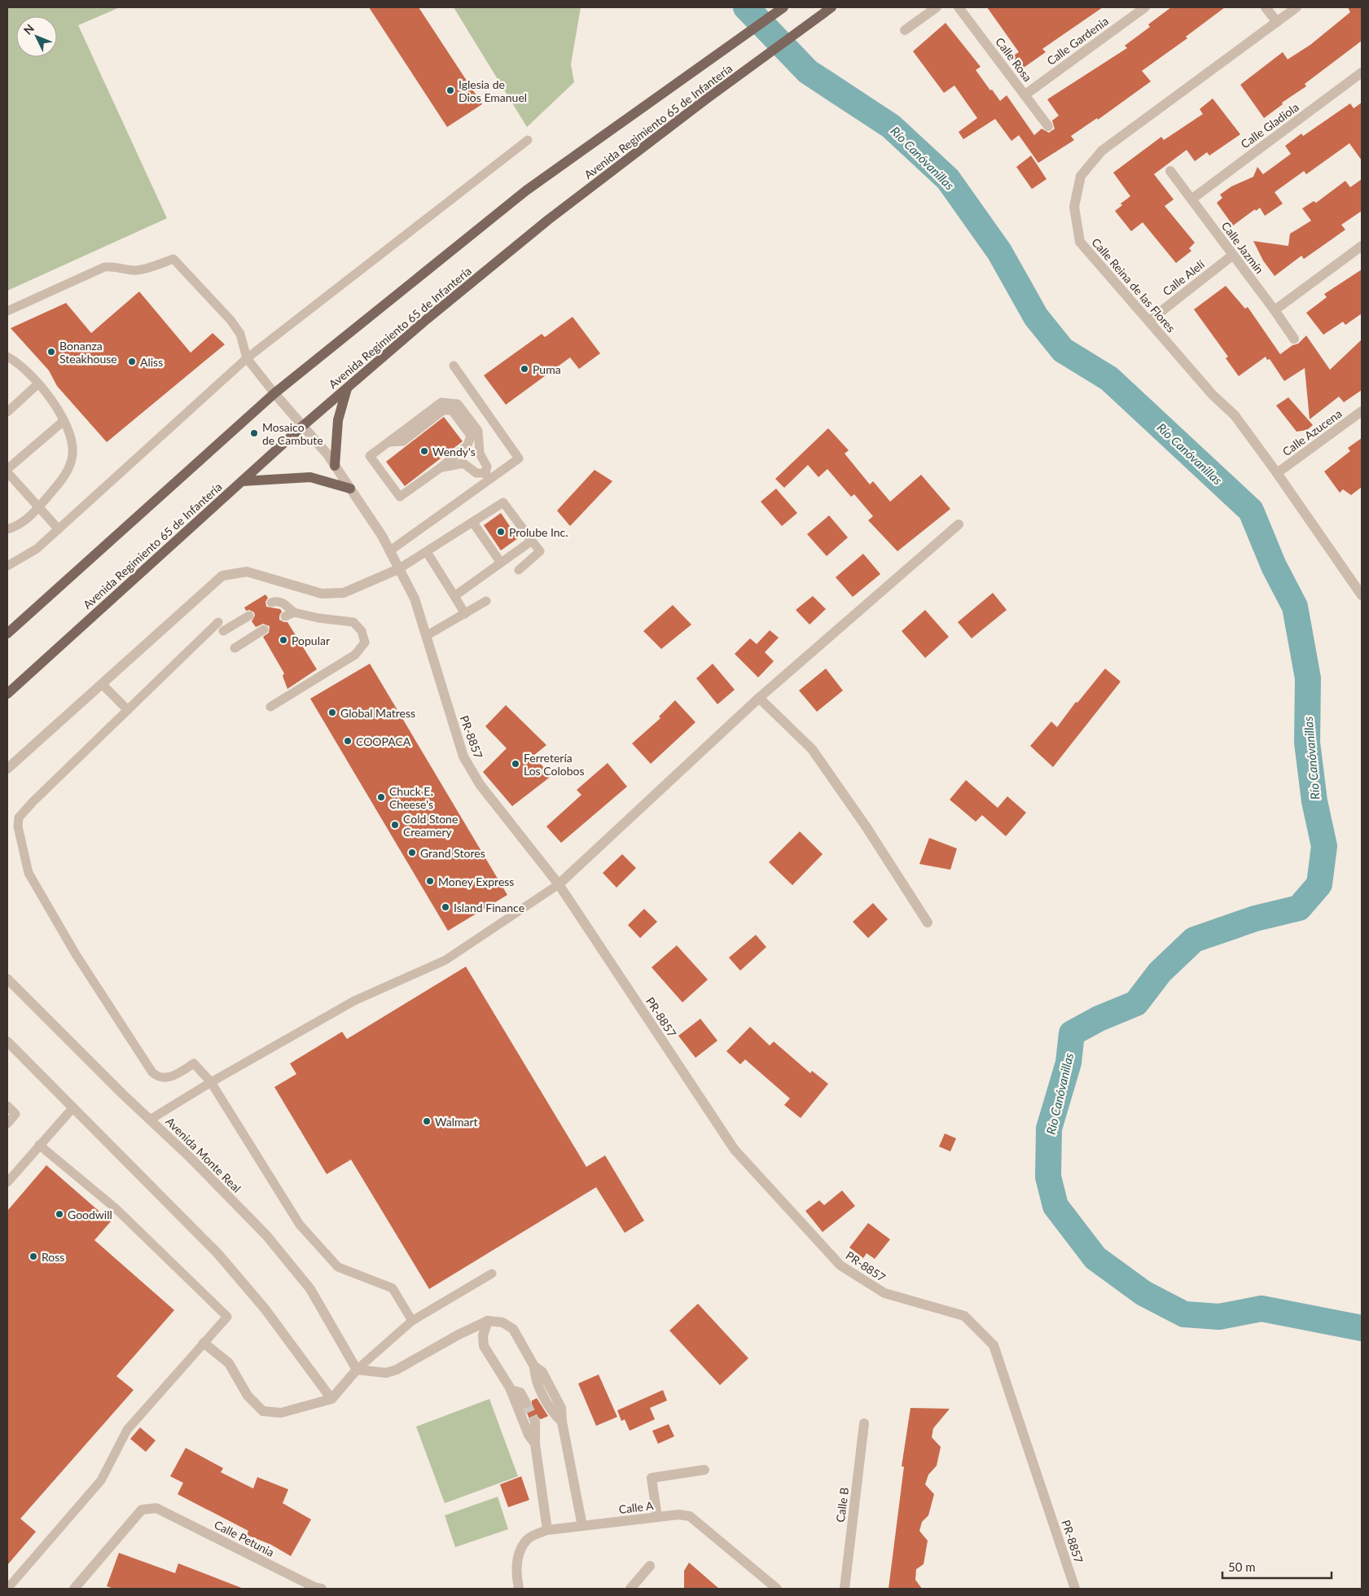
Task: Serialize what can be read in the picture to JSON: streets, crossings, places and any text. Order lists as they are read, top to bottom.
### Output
{
  "streets": {
    "main road": ["Avenida Regimiento 65 de Infantería"],
    "street": [
      "Calle Gardenia",
      "Calle Rosa",
      "Calle Gladiola",
      "Calle Jazmín",
      "Calle Alelí",
      "Calle Reina de las Flores",
      "Calle Azucena",
      "PR-8857",
      "Avenida Monte Real",
      "Calle B",
      "Calle A",
      "Calle Petunia"
    ]
  },
  "crossings": [
    ["Calle Gardenia", "Calle Rosa"],
    ["Avenida Regimiento 65 de Infantería", "PR-8857"],
    ["Calle Gladiola", "Calle Jazmín"],
    ["Calle Jazmín", "Calle Alelí"],
    ["Calle Alelí", "Calle Reina de las Flores"],
    ["Calle Reina de las Flores", "Calle Azucena"]
  ],
  "water": ["Río Canóvanillas"],
  "places": [
    "Iglesia de Dios Emanuel",
    "Bonanza Steakhouse",
    "Aliss",
    "Puma",
    "Mosaico de Cambute",
    "Wendy's",
    "Prolube Inc.",
    "Popular",
    "Global Matress",
    "COOPACA",
    "Ferretería Los Colobos",
    "Chuck E. Cheese's",
    "Cold Stone Creamery",
    "Grand Stores",
    "Money Express",
    "Island Finance",
    "Walmart",
    "Goodwill",
    "Ross"
  ],
  "scale_bar": "50 m",
  "north": "top left"
}
